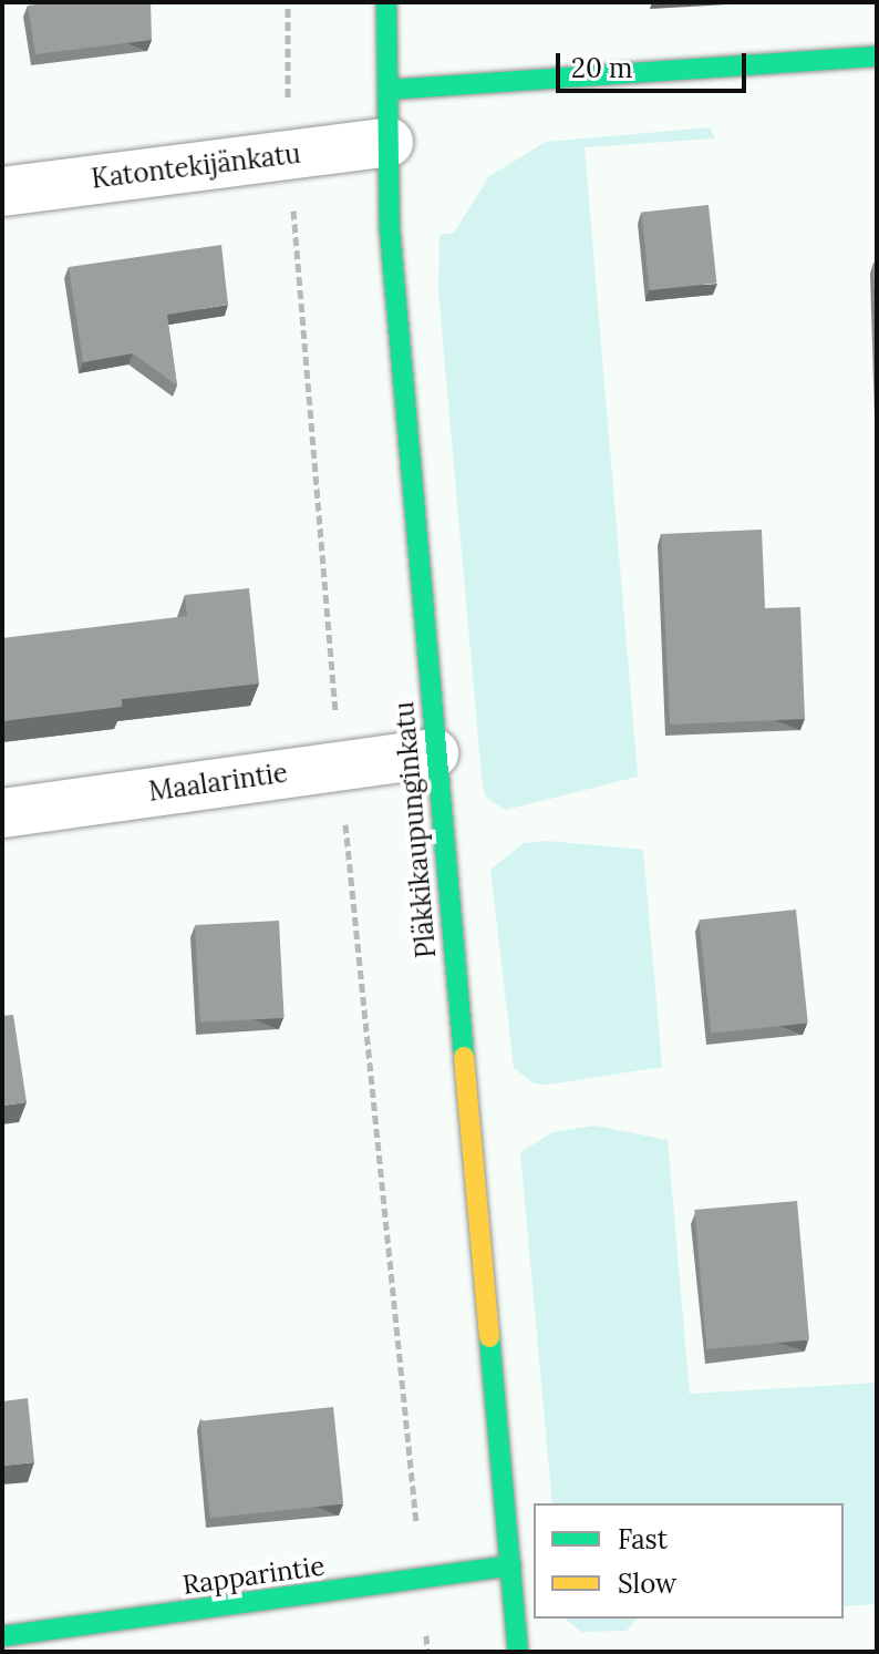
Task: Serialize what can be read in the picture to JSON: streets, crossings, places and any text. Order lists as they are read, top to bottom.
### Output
{
  "streets": {
    "street": [
      "Katontekijänkatu",
      "Maalarintie",
      "Pläkkikaupunginkatu",
      "Rapparintie"
    ]
  },
  "crossings": [
    ["Katontekijänkatu", "Pläkkikaupunginkatu"],
    ["Maalarintie", "Pläkkikaupunginkatu"],
    ["Pläkkikaupunginkatu", "Rapparintie"]
  ],
  "legend": ["Fast", "Slow"],
  "scale_bar": "20 m"
}
